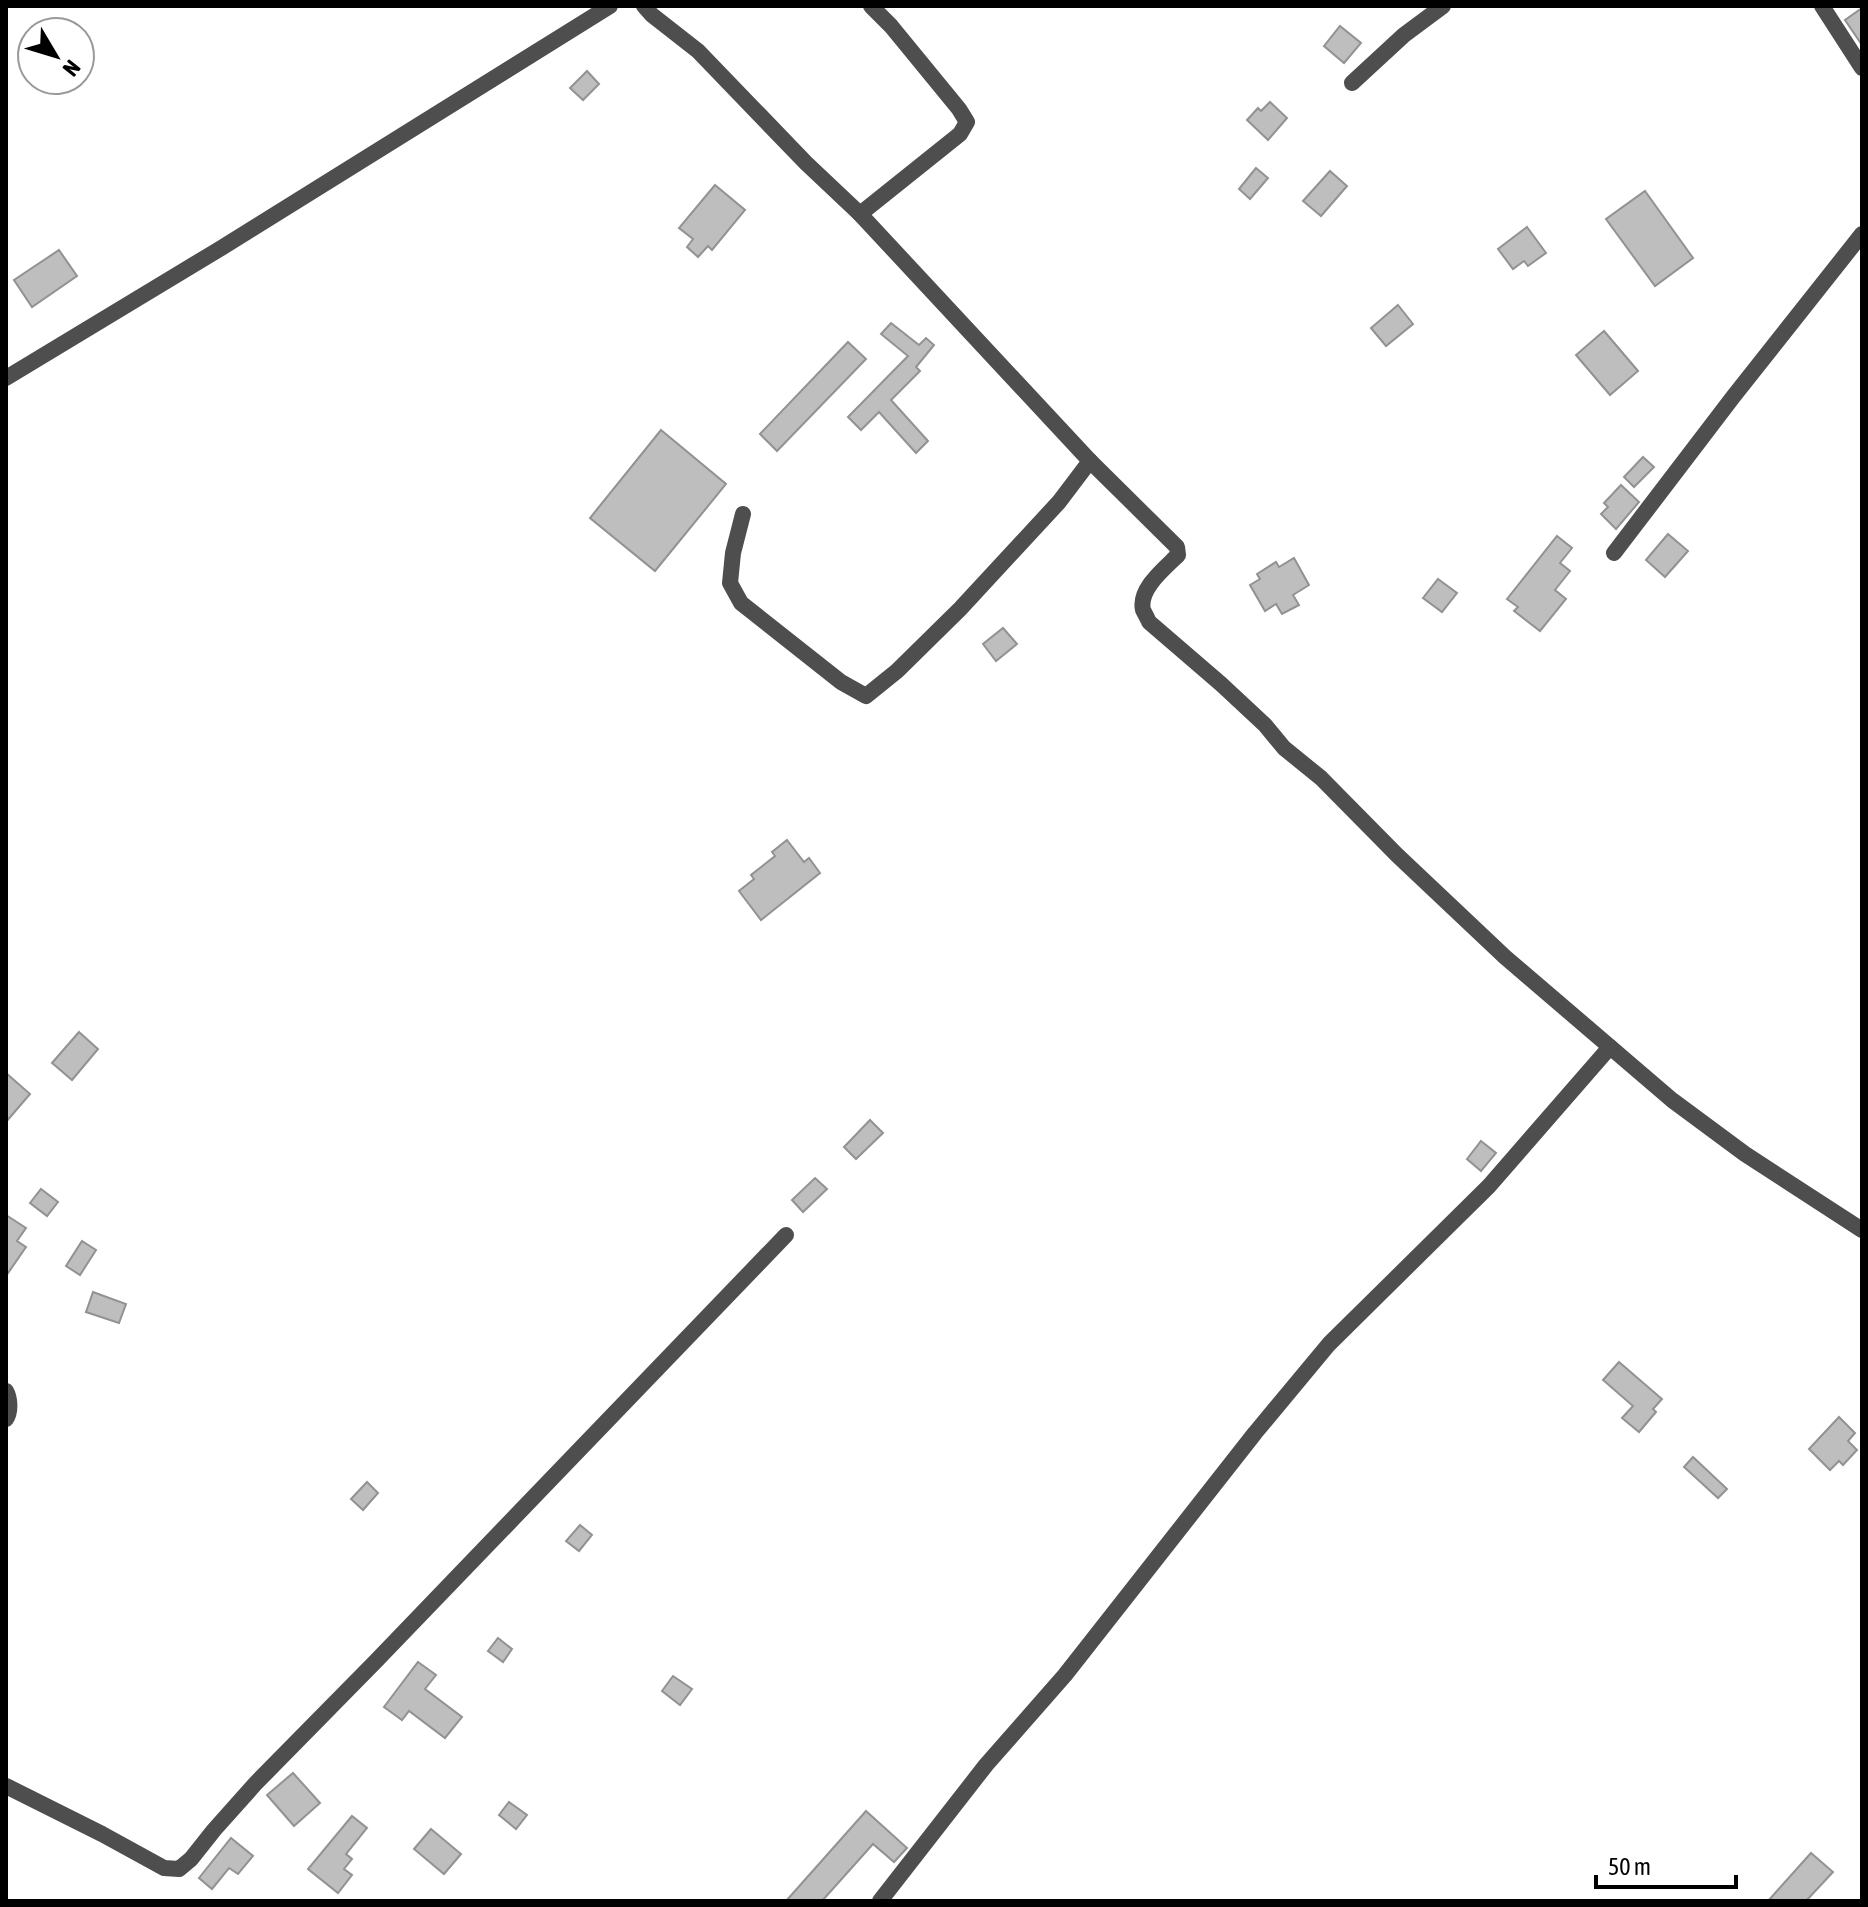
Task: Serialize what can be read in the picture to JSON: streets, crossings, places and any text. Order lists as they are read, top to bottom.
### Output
{
  "scale_bar": "50 m",
  "north": "bottom right"
}
